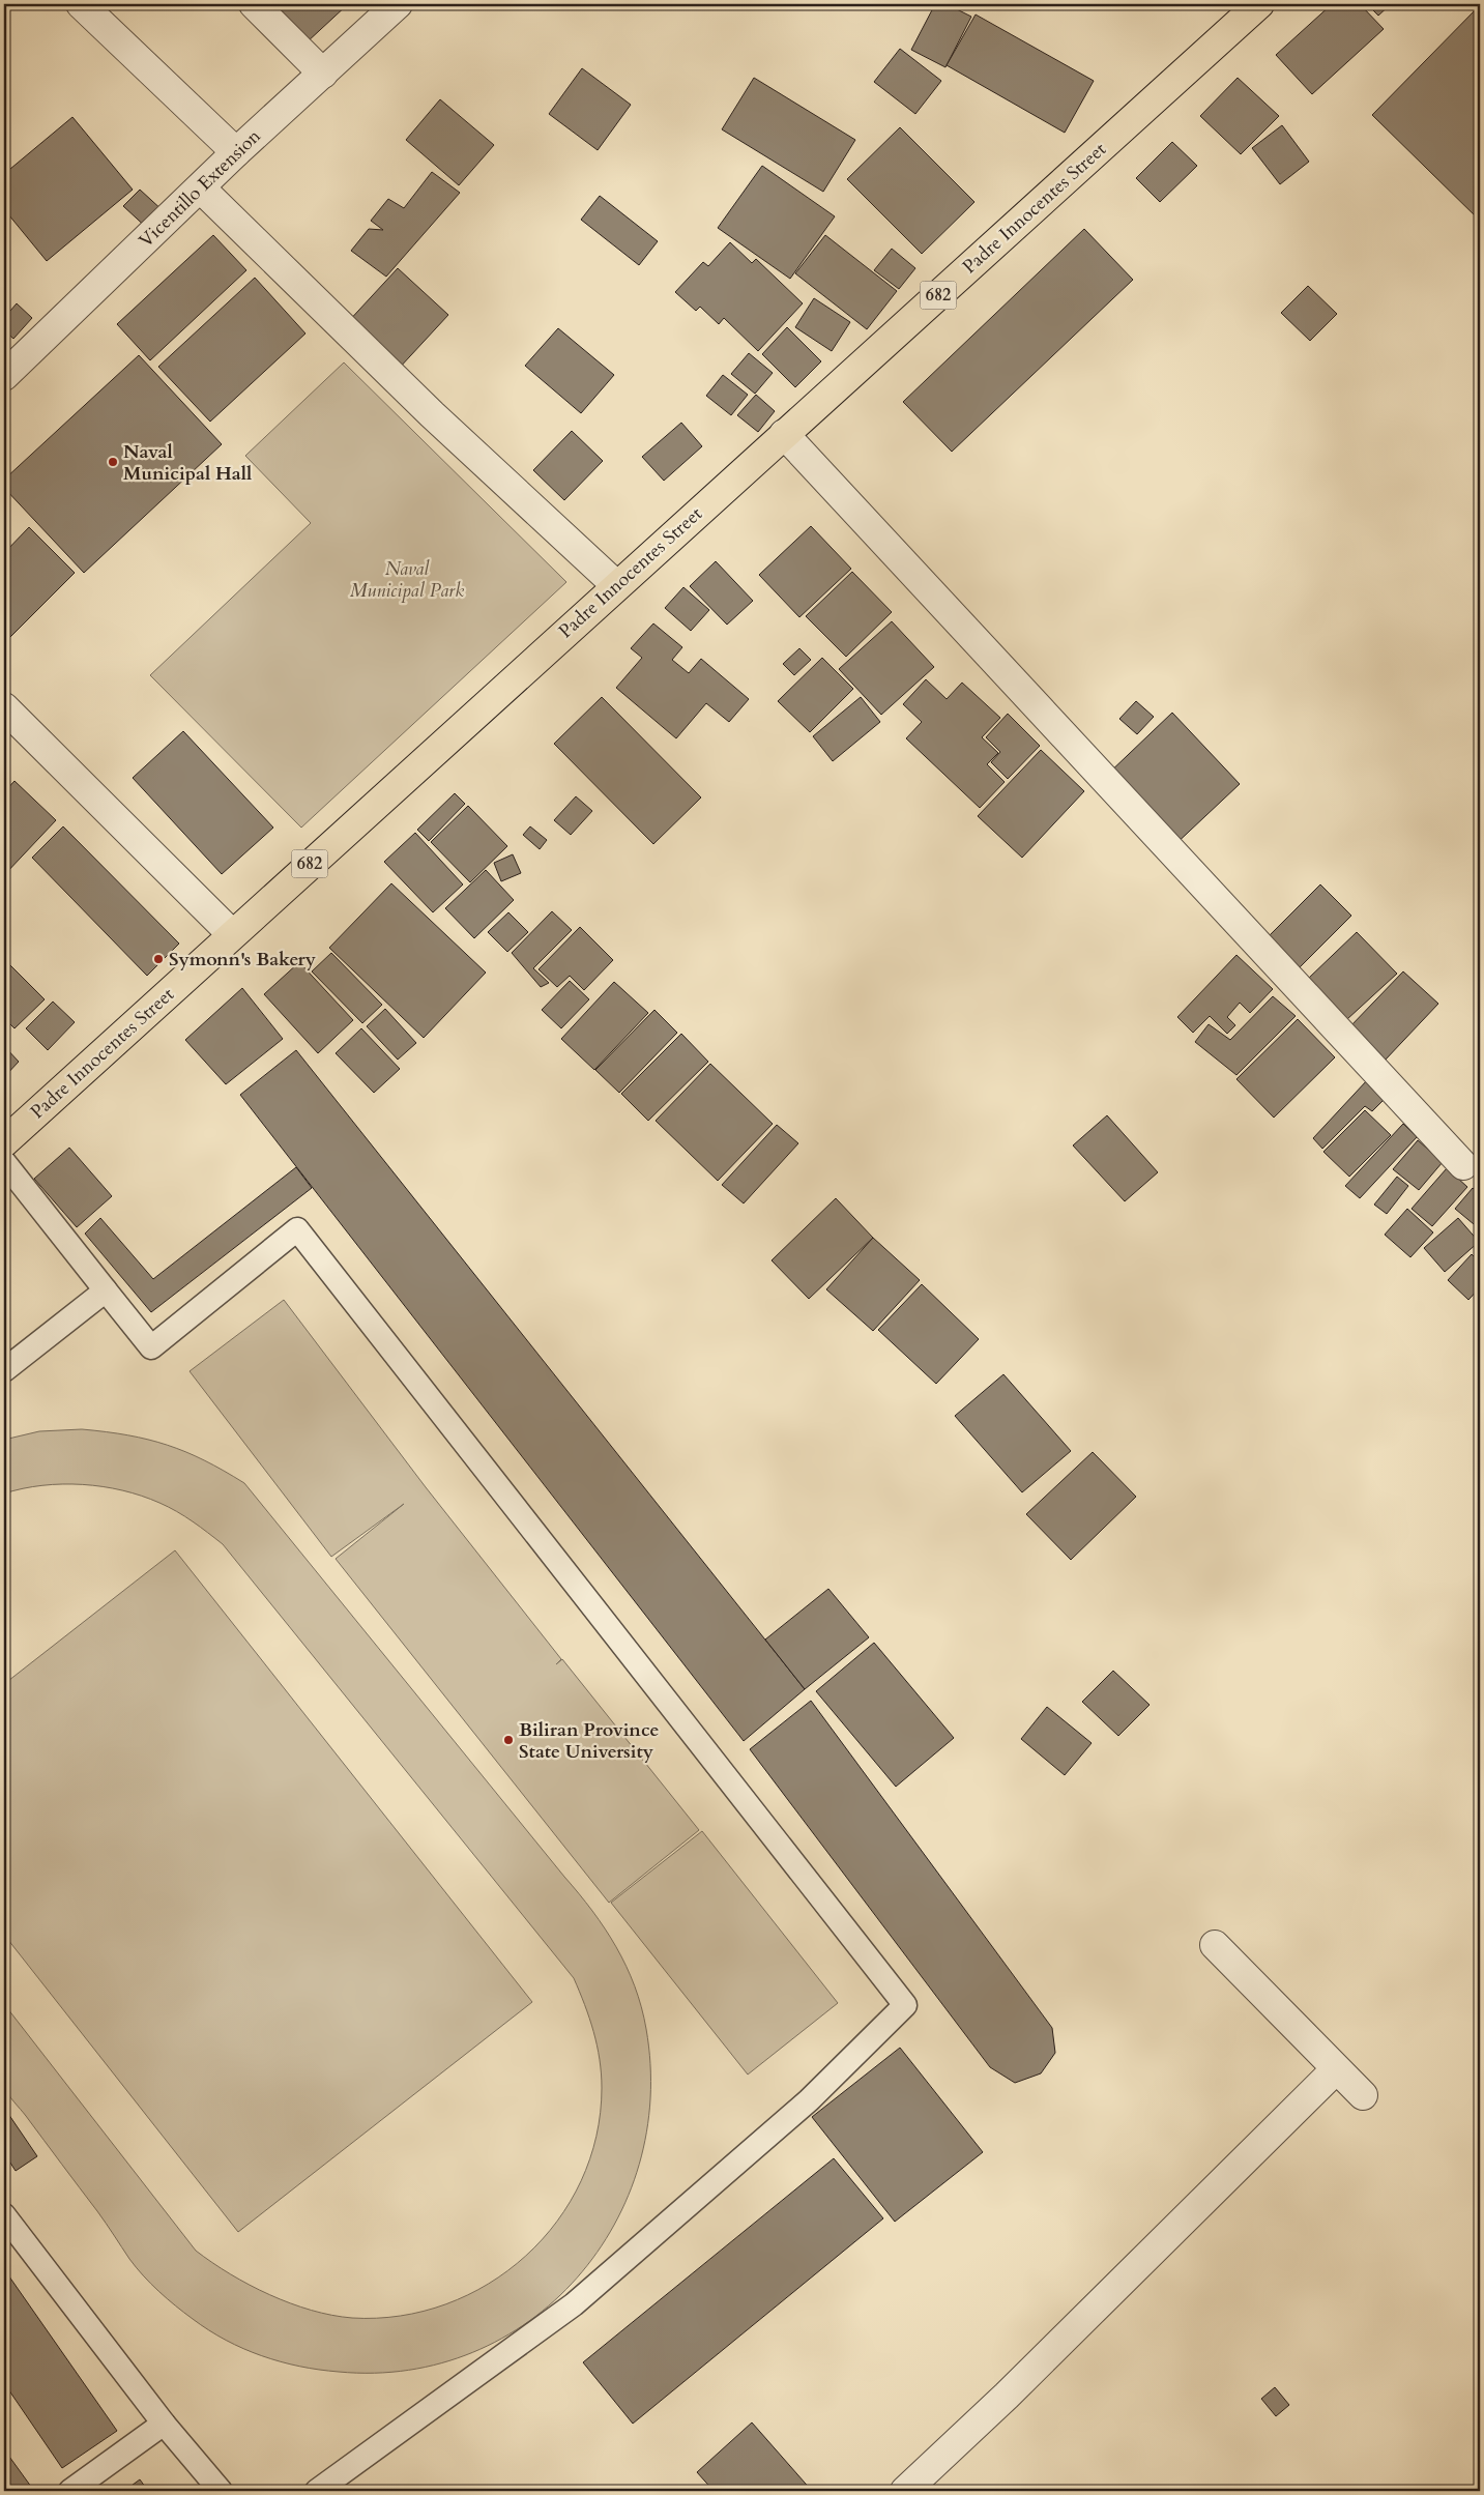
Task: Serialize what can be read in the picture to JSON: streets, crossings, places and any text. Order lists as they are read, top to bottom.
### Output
{
  "streets": {
    "main road": ["Padre Innocentes Street", "682"],
    "street": ["Vicentillo Extension"]
  },
  "parks": ["Naval Municipal Park"],
  "places": ["Naval Municipal Hall", "Symonn's Bakery", "Biliran Province State University"]
}
